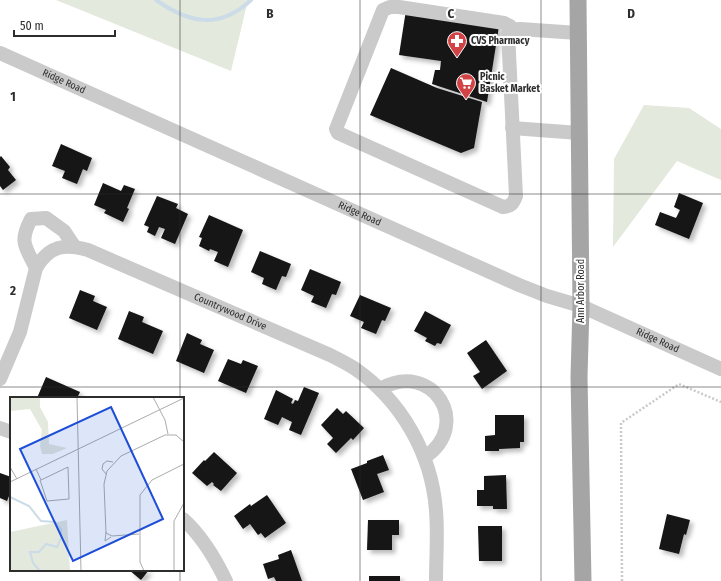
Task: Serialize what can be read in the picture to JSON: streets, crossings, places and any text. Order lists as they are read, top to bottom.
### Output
{
  "streets": {
    "main road": ["Ann Arbor Road"],
    "street": ["Ridge Road", "Countrywood Drive"]
  },
  "crossings": [
    ["Ridge Road", "Ann Arbor Road"]
  ],
  "places": {
    "pharmacy": ["CVS Pharmacy"],
    "supermarket": ["Picnic Basket Market"]
  },
  "scale_bar": "50 m",
  "grid": {
    "columns": ["B", "C", "D"],
    "rows": ["1", "2"]
  }
}
